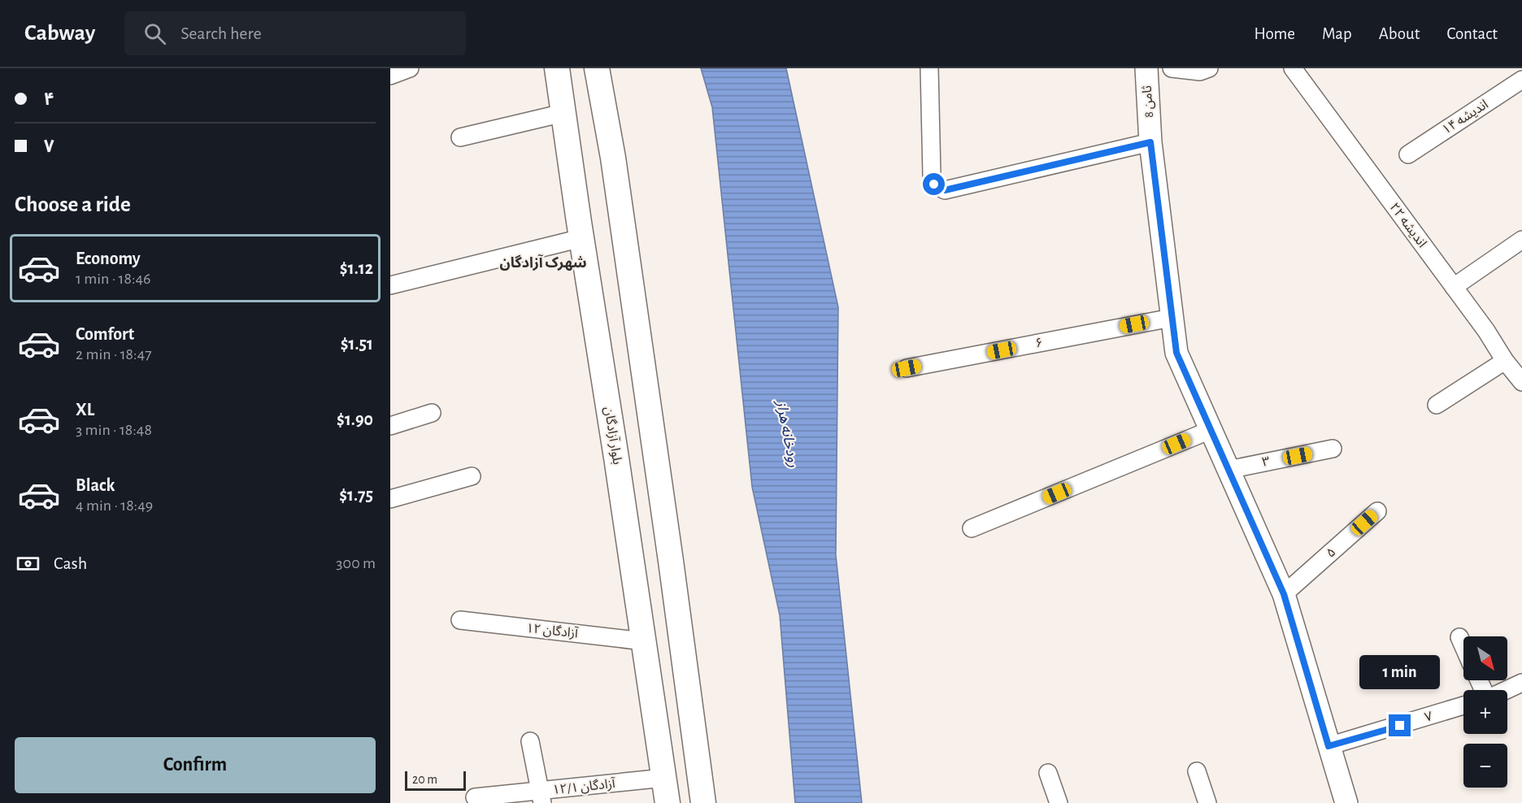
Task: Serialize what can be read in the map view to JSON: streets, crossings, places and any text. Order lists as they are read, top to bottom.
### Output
{
  "streets": {
    "main road": ["بلوار آزادگان"],
    "street": [
      "ثامن 8",
      "اندیشه ۱۴",
      "اندیشه ۲۲",
      "۶",
      "۳",
      "۵",
      "آزادگان ۱۲",
      "۷",
      "آزادگان ۱۲/۱"
    ]
  },
  "crossings": [
    ["ثامن 8", "۶"],
    ["ثامن 8", "۳"],
    ["ثامن 8", "۵"],
    ["ثامن 8", "۷"],
    ["بلوار آزادگان", "آزادگان ۱۲"],
    ["بلوار آزادگان", "آزادگان ۱۲/۱"]
  ],
  "districts": ["شهرک آزادگان"],
  "water": ["رودخانه هراز"],
  "scale_bar": "20 m",
  "north": "bottom right",
  "page": {
    "header": "Cabway",
    "search": "Search here",
    "nav": [
      "Home",
      "Map",
      "About",
      "Contact"
    ],
    "banner": ["۴", "۷"],
    "heading": "Choose a ride",
    "list": [
      {
        "name": "Economy",
        "note": "1 min · 18:46",
        "value": "$1.12"
      },
      {
        "name": "Comfort",
        "note": "2 min · 18:47",
        "value": "$1.51"
      },
      {
        "name": "XL",
        "note": "3 min · 18:48",
        "value": "$1.90"
      },
      {
        "name": "Black",
        "note": "4 min · 18:49",
        "value": "$1.75"
      }
    ],
    "pay": ["Cash", "300 m"],
    "map_buttons": ["+", "−"],
    "bubble": "1 min",
    "buttons": "Confirm",
    "scale": "20 m"
  }
}
